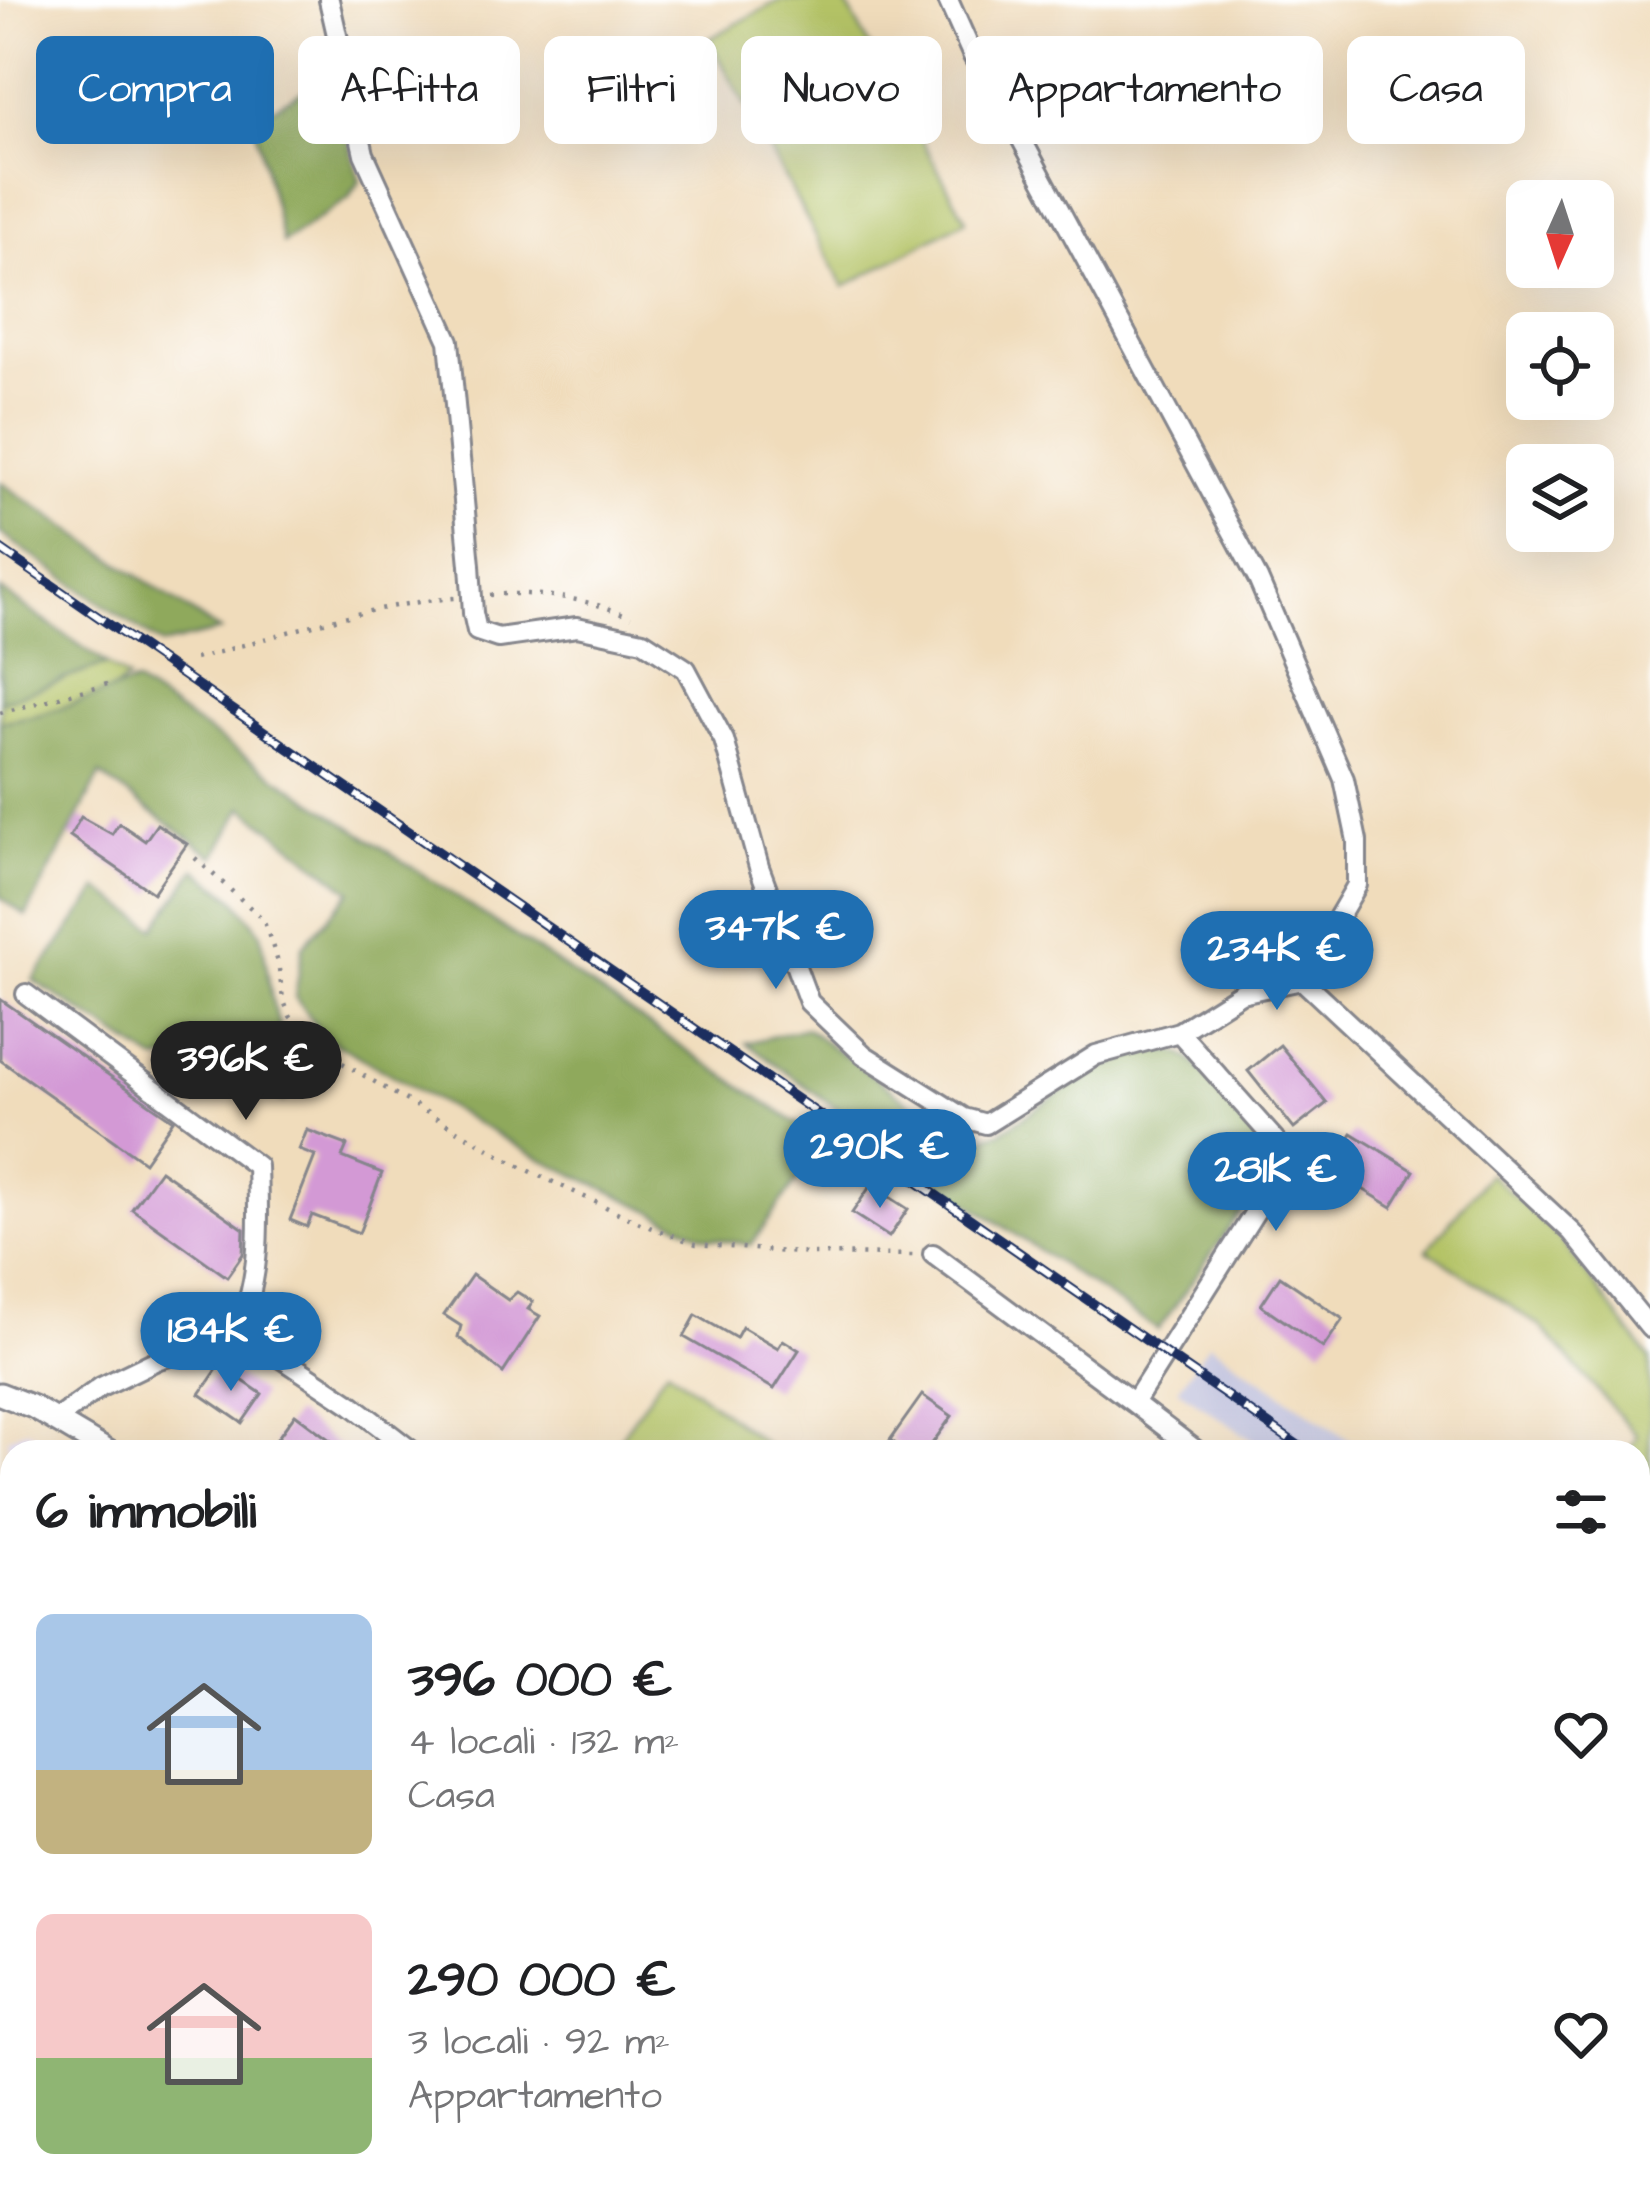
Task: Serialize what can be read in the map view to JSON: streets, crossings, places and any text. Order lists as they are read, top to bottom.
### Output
{
  "north": "bottom",
  "page": {
    "chip": [
      "Compra",
      "Affitta",
      "Filtri",
      "Nuovo",
      "Appartamento",
      "Casa"
    ],
    "price": [
      "347K €",
      "234K €",
      "396K €",
      "290K €",
      "281K €",
      "184K €"
    ],
    "heading": "6 immobili",
    "list": [
      {
        "name": "396 000 €",
        "note": "4 locali · 132 m² · Casa"
      },
      {
        "name": "290 000 €",
        "note": "3 locali · 92 m² · Appartamento"
      }
    ]
  }
}
